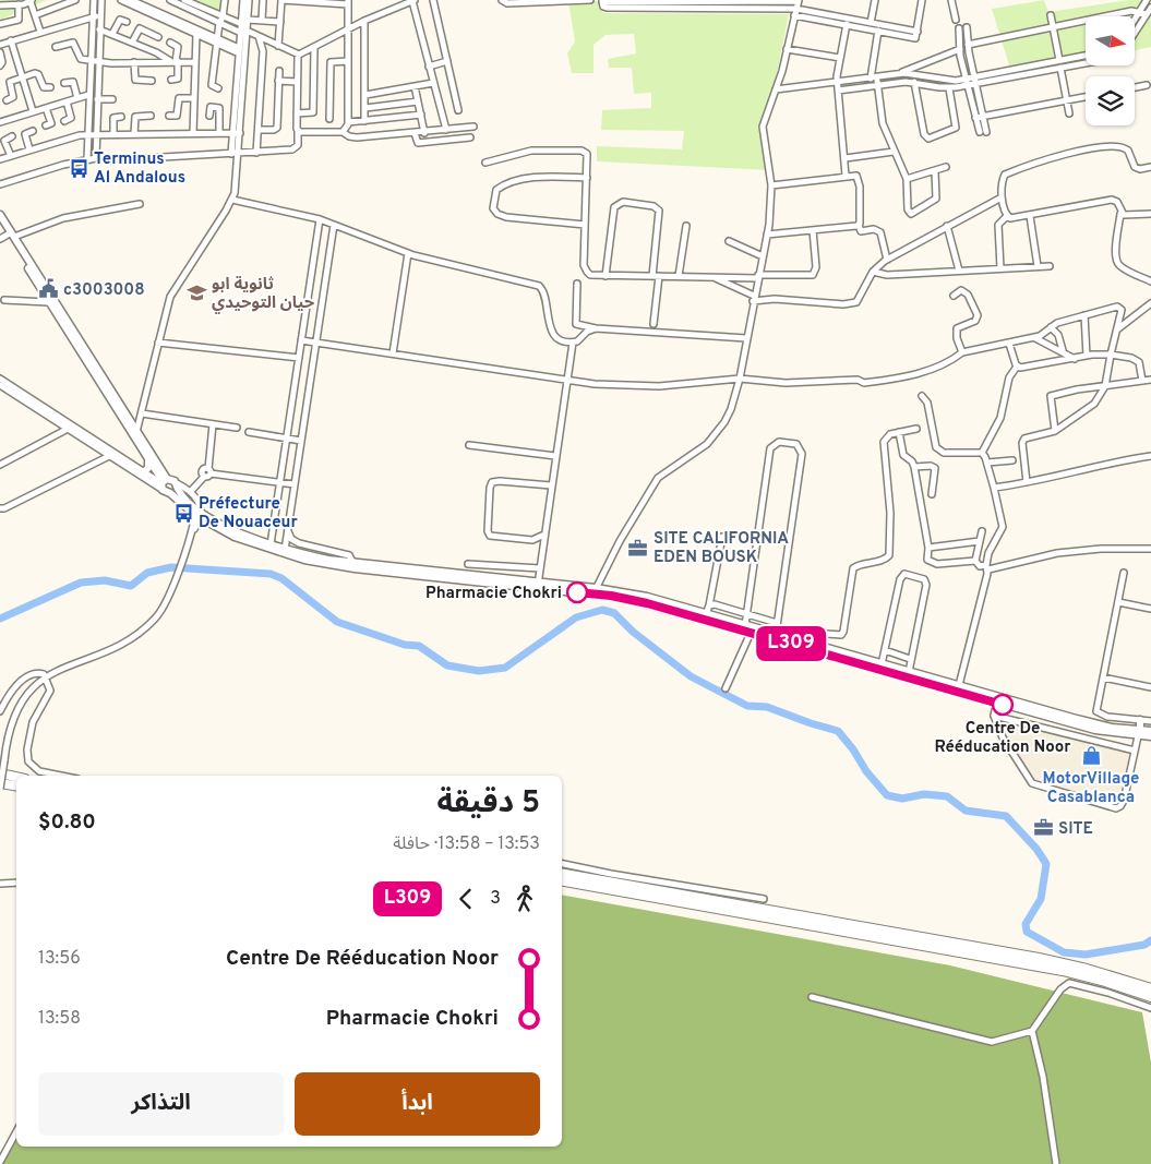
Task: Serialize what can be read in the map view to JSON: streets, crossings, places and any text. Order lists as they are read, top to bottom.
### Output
{
  "places": {
    "bus stop": ["Terminus Al Andalous", "Préfecture De Nouaceur"],
    "public building": ["c3003008"],
    "school or university": ["ثانوية ابو حيان التوحيدي"],
    "office": ["SITE CALIFORNIA EDEN BOUSK", "SITE"],
    "other": ["Pharmacie Chokri", "Centre De Rééducation Noor"],
    "shop": ["MotorVillage Casablanca"]
  },
  "lines": ["bus line L309"],
  "north": "right",
  "page": {
    "on_map": "L309",
    "heading": ["5 دقيقة", "13:53 – 13:58 · حافلة", "$0.80"],
    "legs": ["3", "L309"],
    "list": [
      {
        "name": "Centre De Rééducation Noor",
        "value": "13:56"
      },
      {
        "name": "Pharmacie Chokri",
        "value": "13:58"
      }
    ],
    "buttons": ["ابدأ", "التذاكر"]
  }
}
